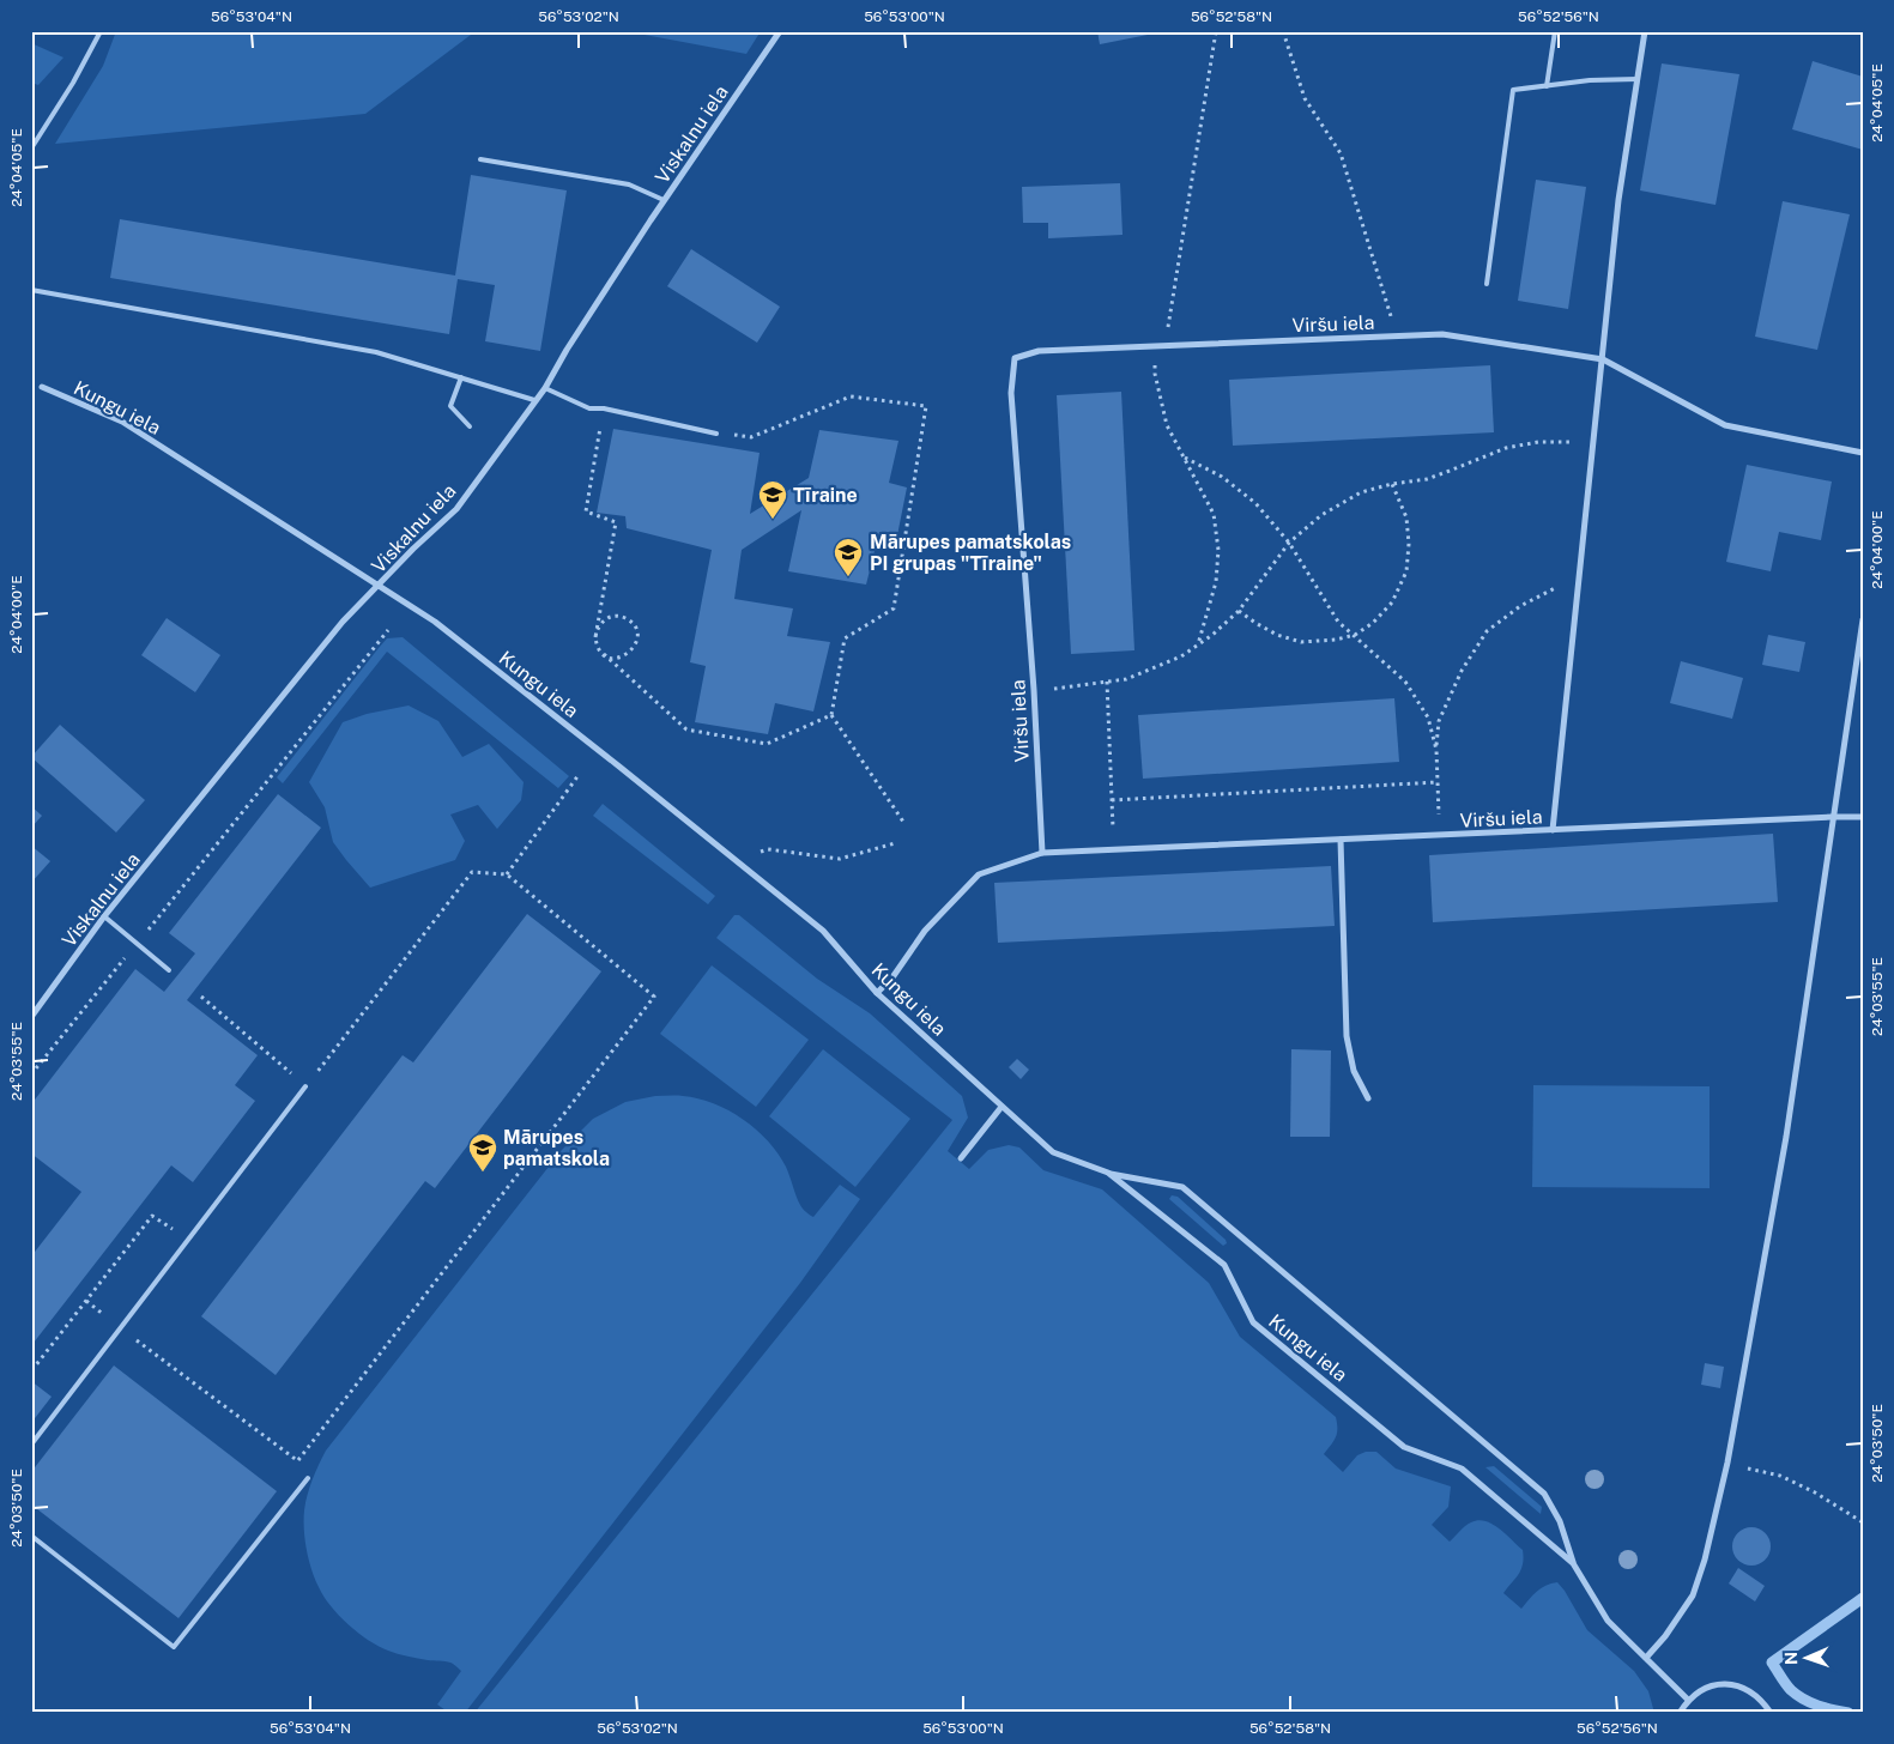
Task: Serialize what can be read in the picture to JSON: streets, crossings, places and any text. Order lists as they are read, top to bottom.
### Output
{
  "streets": {
    "street": ["Viskalnu iela", "Viršu iela", "Kungu iela"]
  },
  "crossings": [
    ["Viskalnu iela", "Kungu iela"]
  ],
  "places": {
    "school or university": ["Tīraine", "Mārupes pamatskolas PI grupas \"Tīraine\"", "Mārupes pamatskola"]
  },
  "north": "left",
  "coordinates": [
    "56°53'04\"N",
    "56°53'02\"N",
    "56°53'00\"N",
    "56°52'58\"N",
    "56°52'56\"N",
    "24°04'05\"E",
    "24°04'00\"E",
    "24°03'55\"E",
    "24°03'50\"E"
  ]
}
